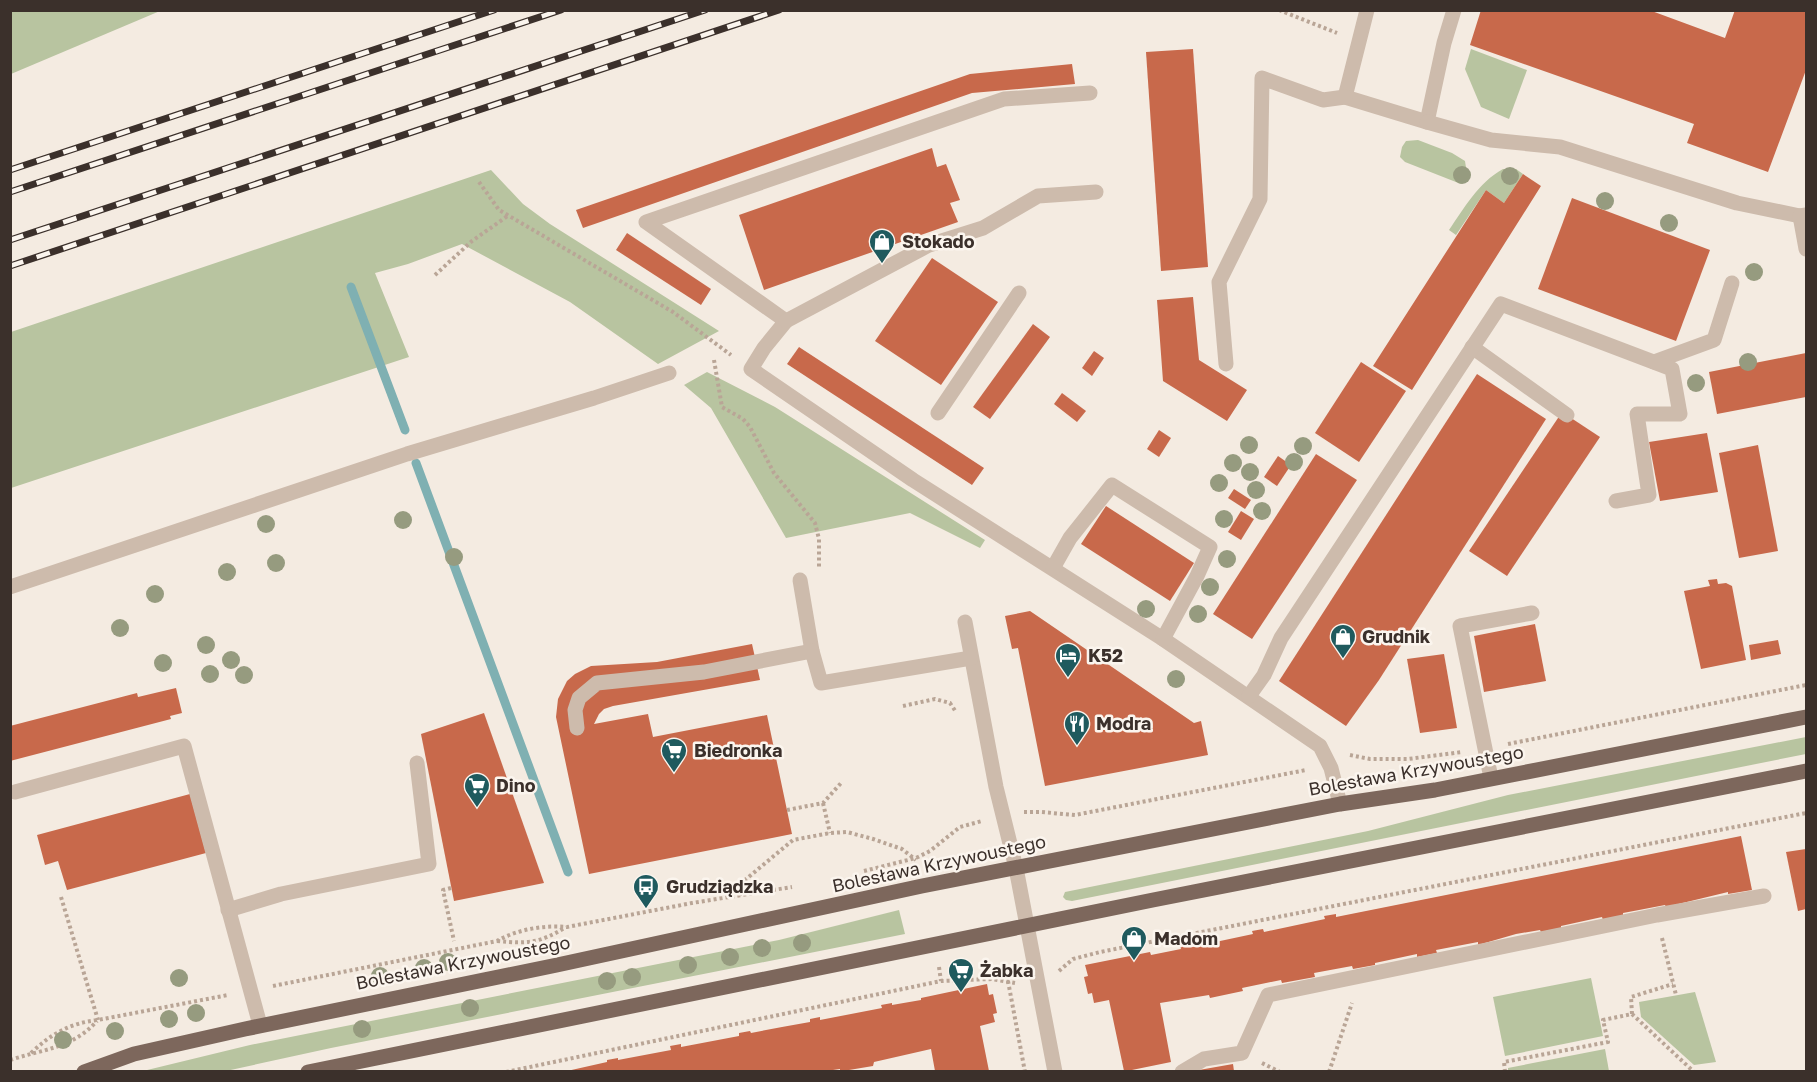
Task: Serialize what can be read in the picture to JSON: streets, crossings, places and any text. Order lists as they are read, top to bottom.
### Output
{
  "streets": {
    "main road": ["Bolesława Krzywoustego"]
  },
  "places": {
    "shop": ["Stokado", "Grudnik", "Madom"],
    "hotel": ["K52"],
    "restaurant": ["Modra"],
    "supermarket": ["Biedronka", "Dino", "Żabka"],
    "bus stop": ["Grudziądzka"]
  }
}
